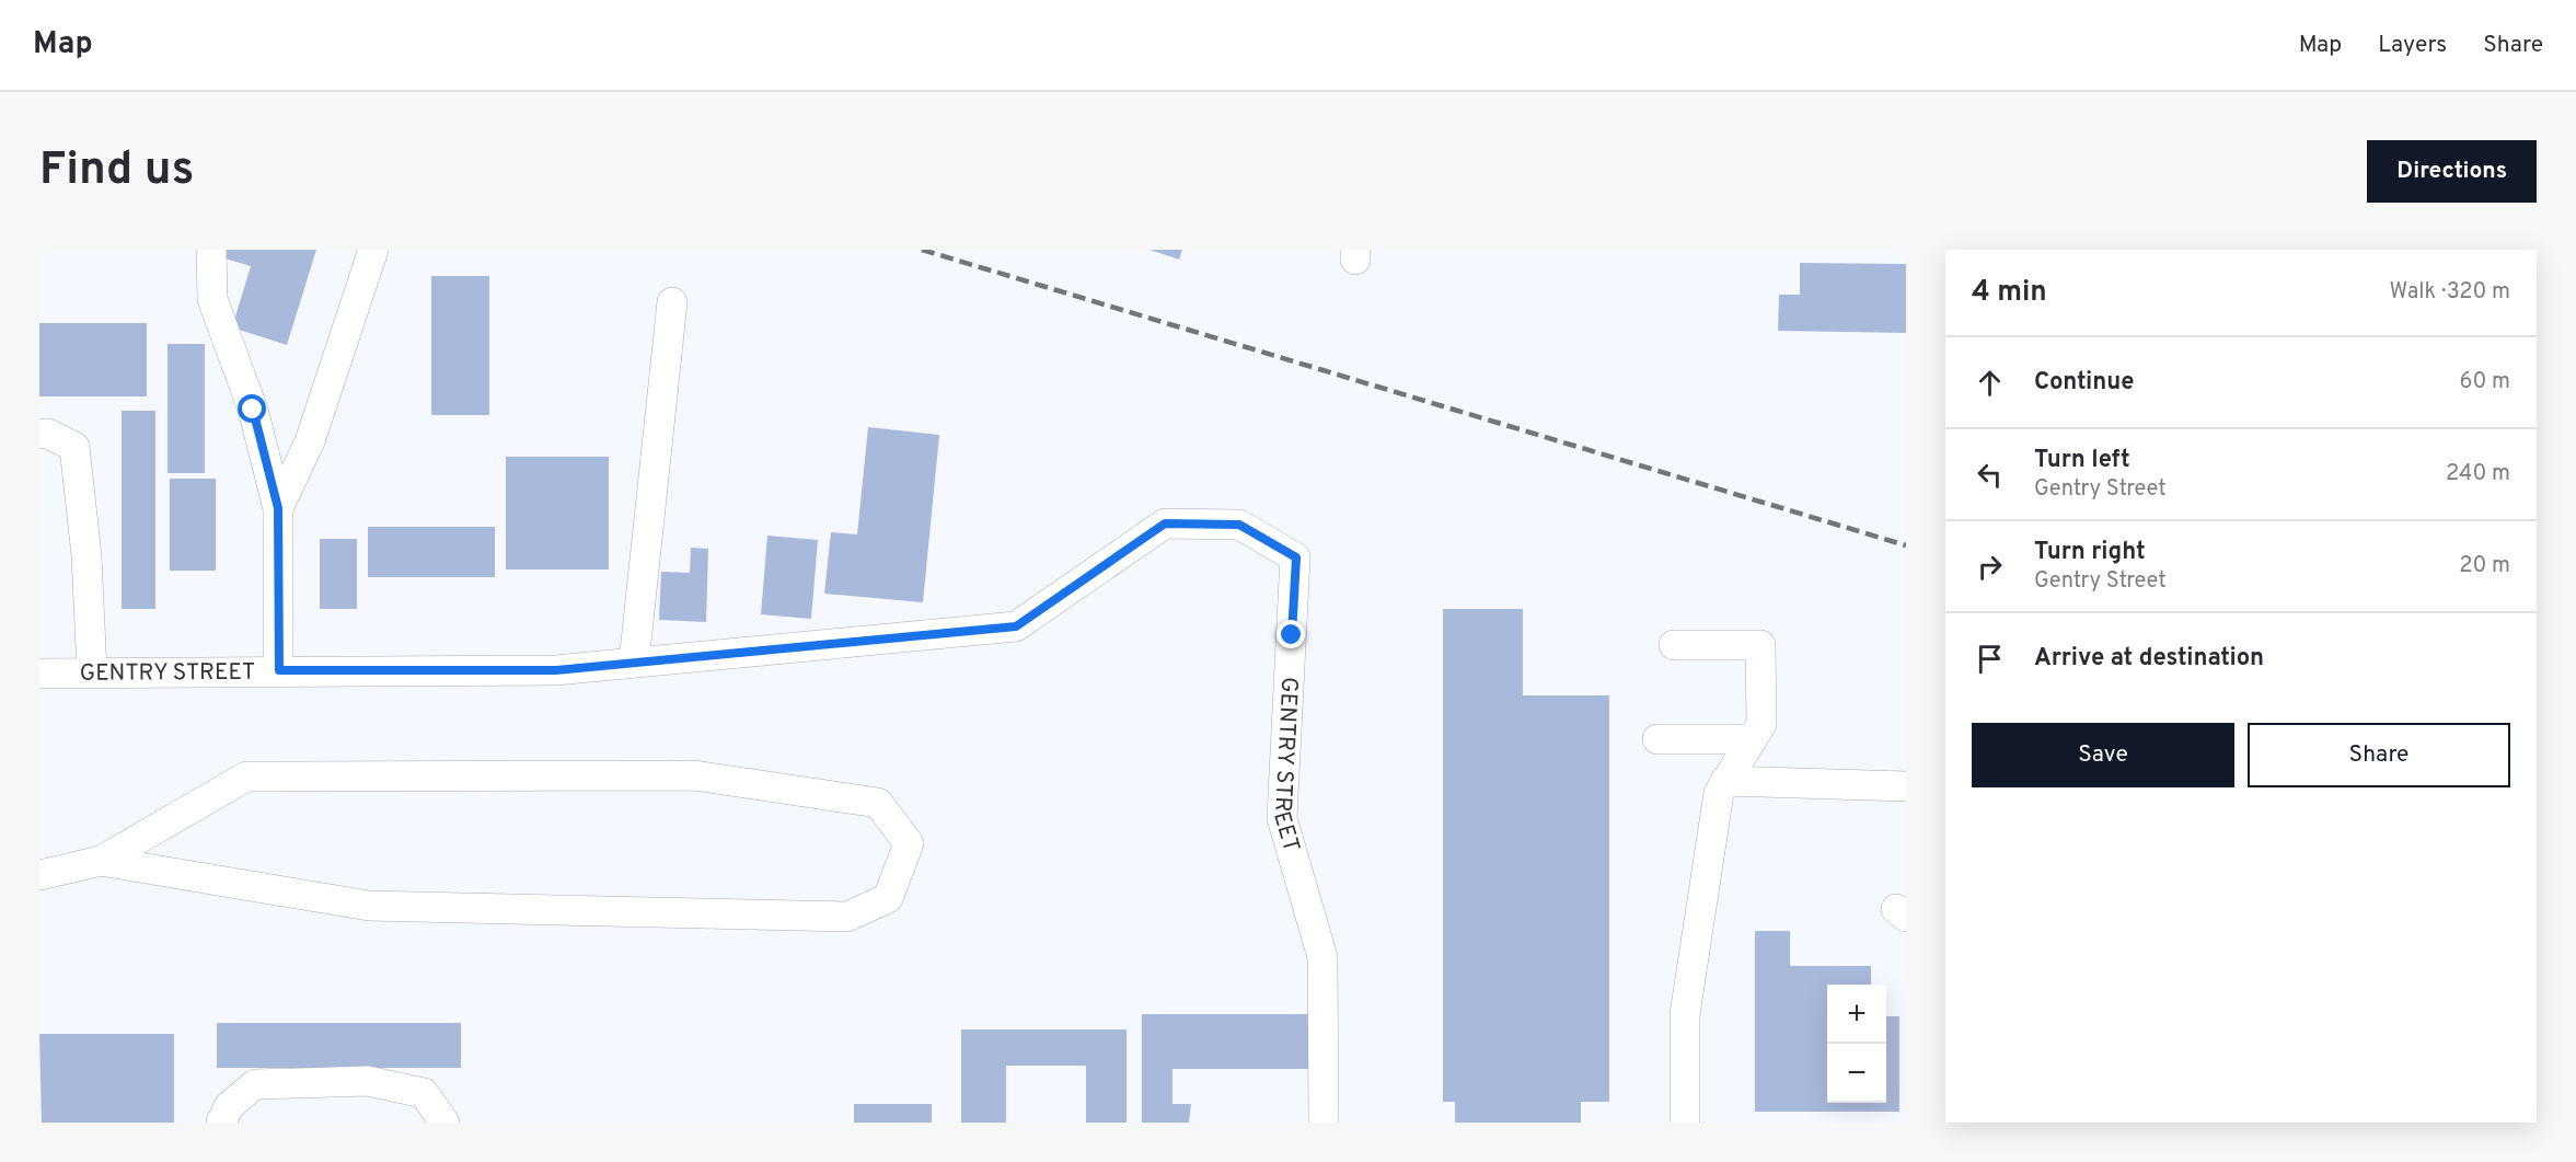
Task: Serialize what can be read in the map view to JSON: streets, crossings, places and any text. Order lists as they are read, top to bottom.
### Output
{
  "streets": {
    "street": ["GENTRY STREET"]
  },
  "page": {
    "header": "Map",
    "nav": ["Map", "Layers", "Share"],
    "buttons": [
      "Directions",
      ["Save", "Share"]
    ],
    "title": "Find us",
    "heading": ["4 min", "Walk · 320 m"],
    "list": [
      ["Continue", "60 m"],
      ["Turn left", "Gentry Street", "240 m"],
      ["Turn right", "Gentry Street", "20 m"],
      "Arrive at destination"
    ],
    "map_buttons": ["+", "−"]
  }
}
